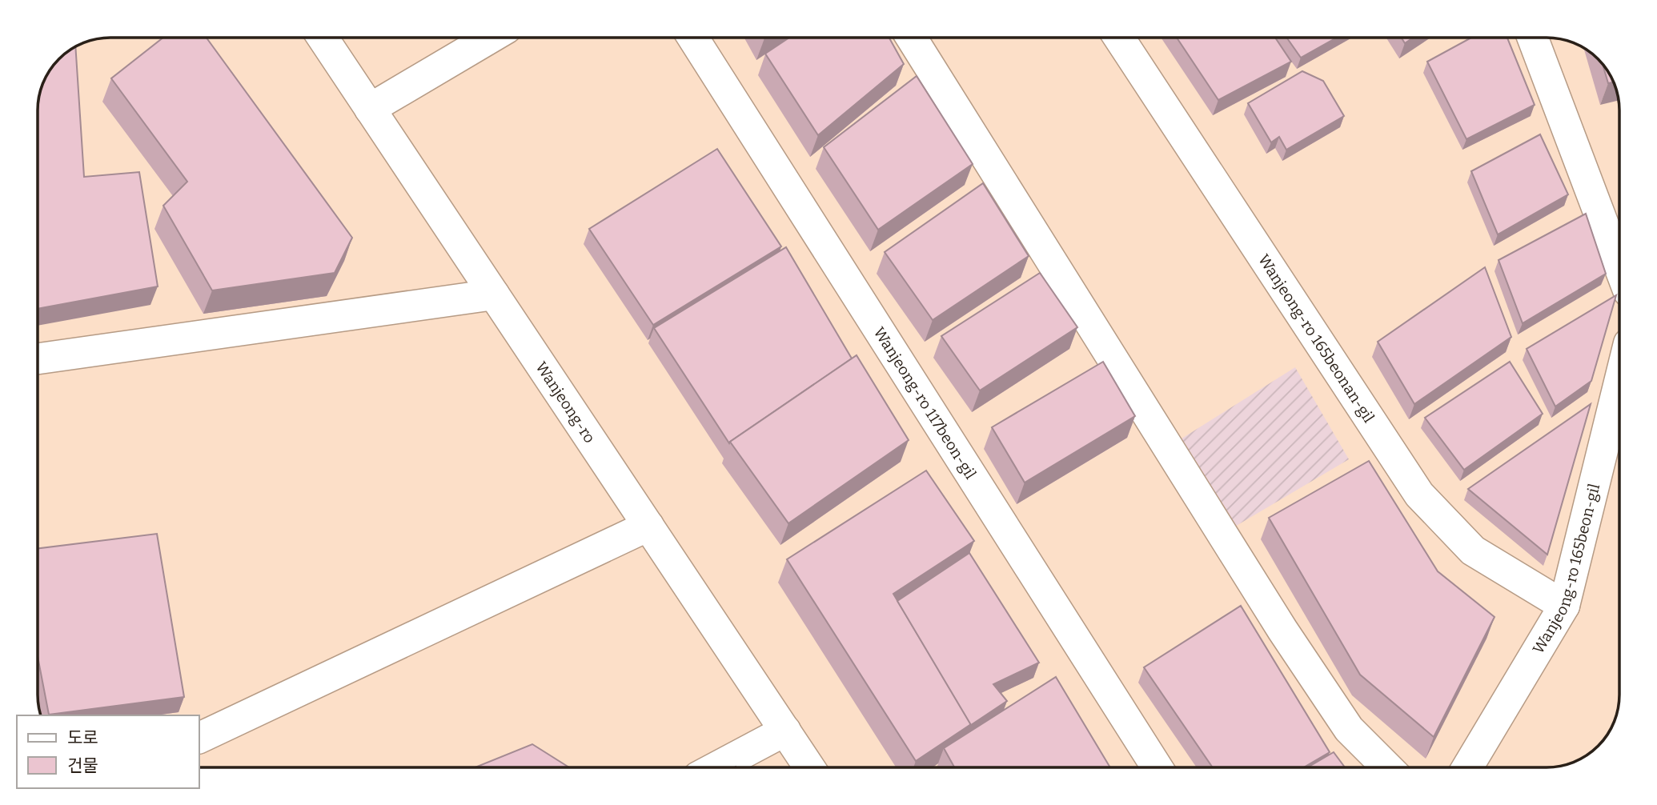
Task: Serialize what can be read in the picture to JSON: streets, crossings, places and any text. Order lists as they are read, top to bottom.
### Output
{
  "streets": {
    "street": [
      "Wanjeong-ro 165beonan-gil",
      "Wanjeong-ro",
      "Wanjeong-ro 117beon-gil",
      "Wanjeong-ro 165beon-gil"
    ]
  },
  "crossings": [
    ["Wanjeong-ro 165beonan-gil", "Wanjeong-ro 165beon-gil"]
  ],
  "legend": ["도로", "건물"]
}
